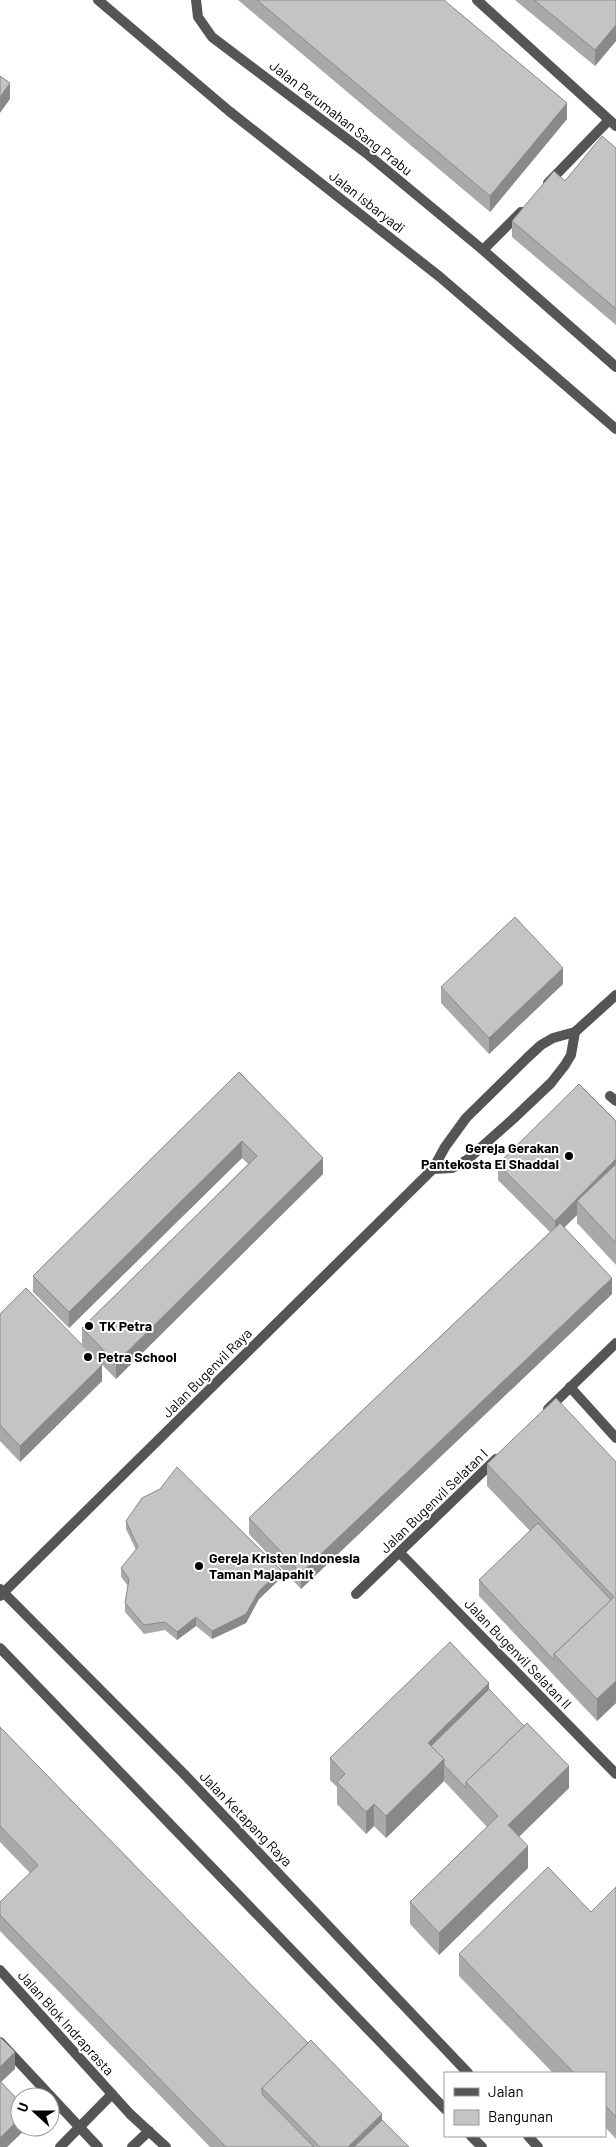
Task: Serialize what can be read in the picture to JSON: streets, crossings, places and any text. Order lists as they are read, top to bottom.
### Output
{
  "streets": {
    "street": [
      "Jalan Perumahan Sang Prabu",
      "Jalan Isbaryadi",
      "Jalan Bugenvil Raya",
      "Jalan Bugenvil Selatan I",
      "Jalan Bugenvil Selatan II",
      "Jalan Ketapang Raya",
      "Jalan Blok Indraprasta"
    ]
  },
  "crossings": [
    ["Jalan Bugenvil Raya", "Jalan Ketapang Raya"],
    ["Jalan Bugenvil Selatan I", "Jalan Bugenvil Selatan II"]
  ],
  "places": [
    "Gereja Gerakan Pantekosta El Shaddai",
    "TK Petra",
    "Petra School",
    "Gereja Kristen Indonesia Taman Majapahit"
  ],
  "legend": ["Jalan", "Bangunan"],
  "north": "left"
}
